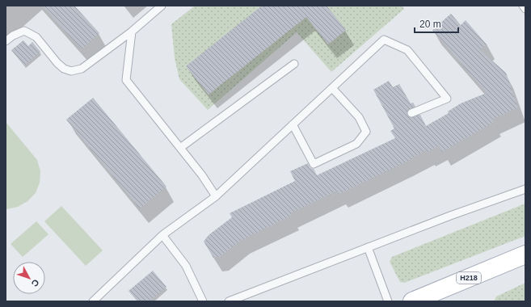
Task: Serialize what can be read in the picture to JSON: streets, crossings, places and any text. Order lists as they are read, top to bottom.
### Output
{
  "streets": {
    "main road": ["Н218"]
  },
  "scale_bar": "20 m",
  "north": "bottom right"
}
